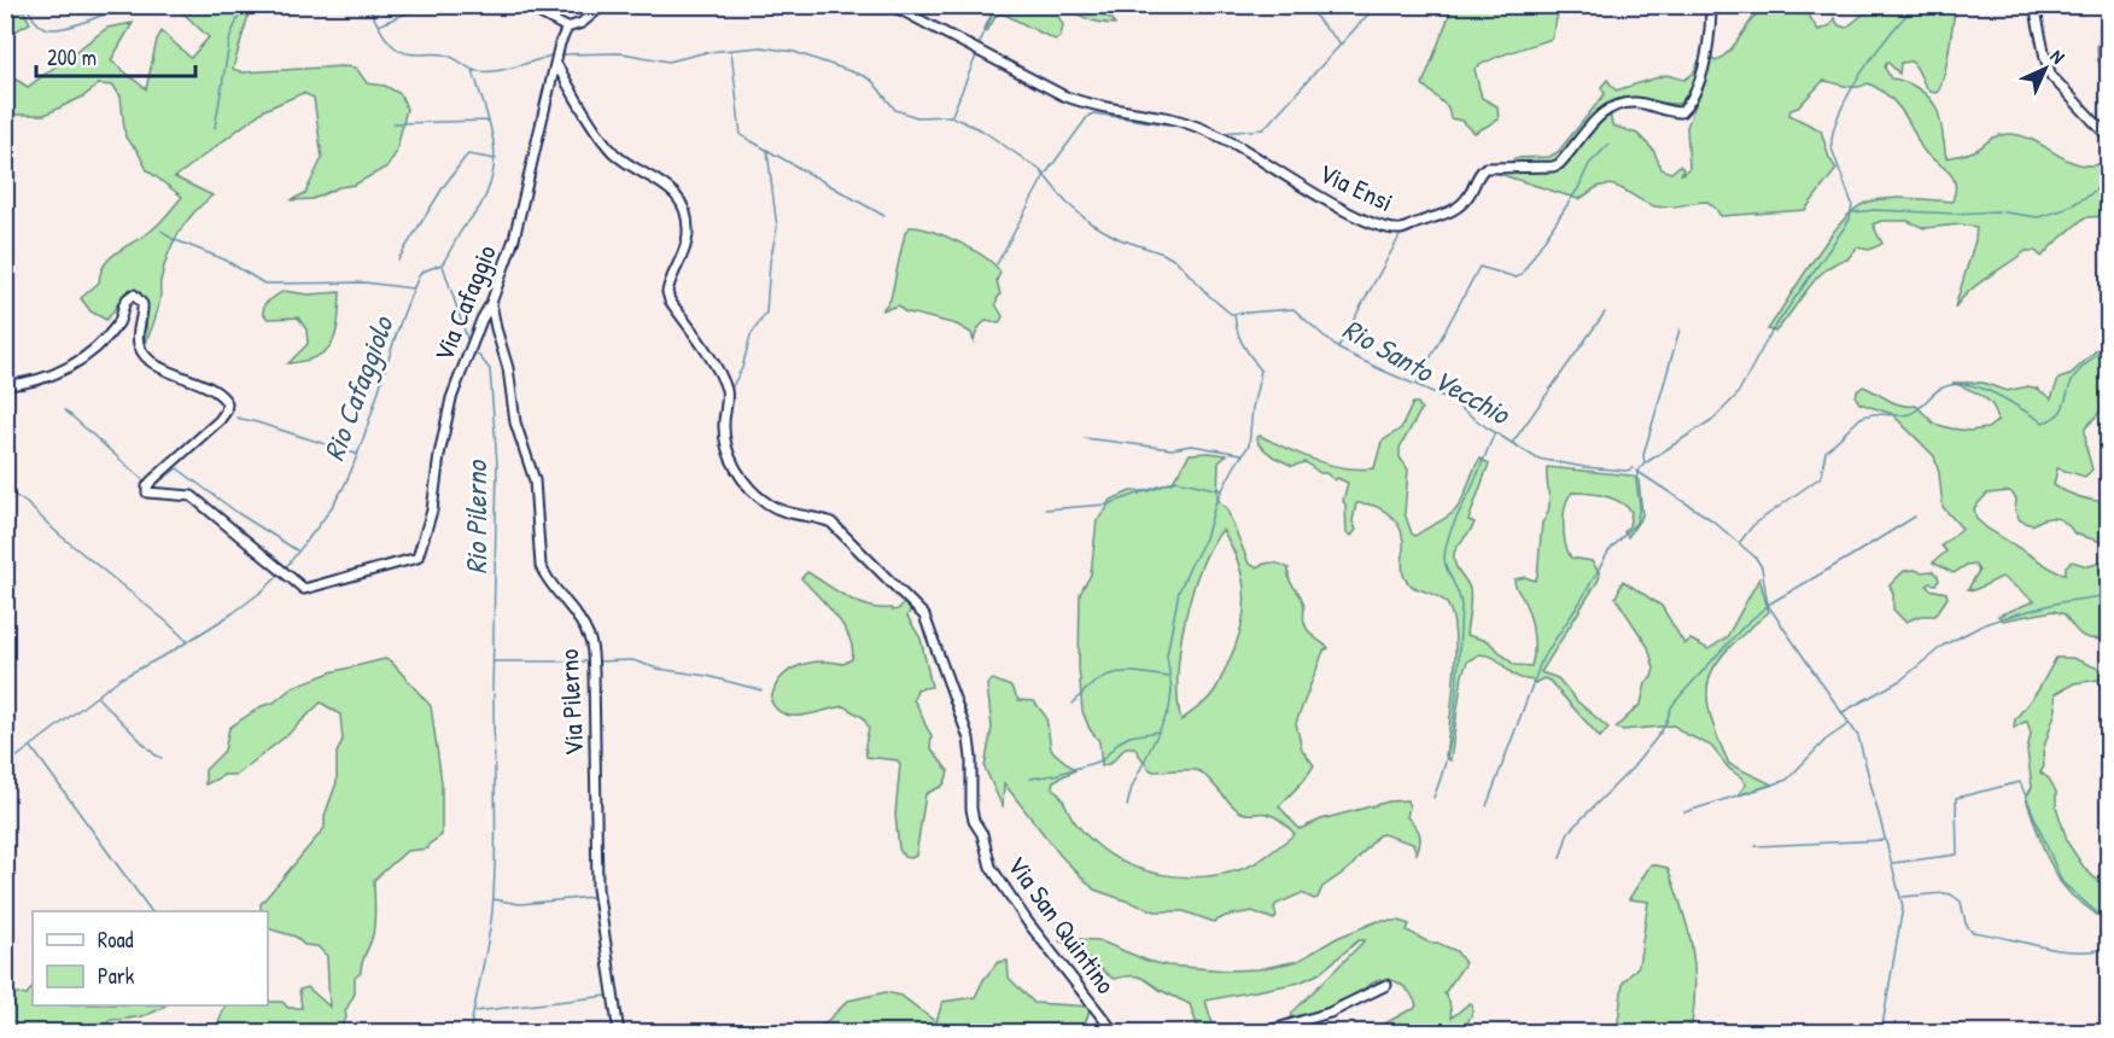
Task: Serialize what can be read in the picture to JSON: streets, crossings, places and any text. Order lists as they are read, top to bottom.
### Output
{
  "streets": {
    "street": [
      "Via Ensi",
      "Via Cafaggio",
      "Via Pilerno",
      "Via San Quintino"
    ]
  },
  "crossings": [
    ["Via Cafaggio", "Via Pilerno"],
    ["Via Cafaggio", "Via San Quintino"]
  ],
  "water": ["Rio Santo Vecchio", "Rio Cafaggiolo", "Rio Pilerno"],
  "legend": ["Road", "Park"],
  "scale_bar": "200 m",
  "north": "top right"
}
